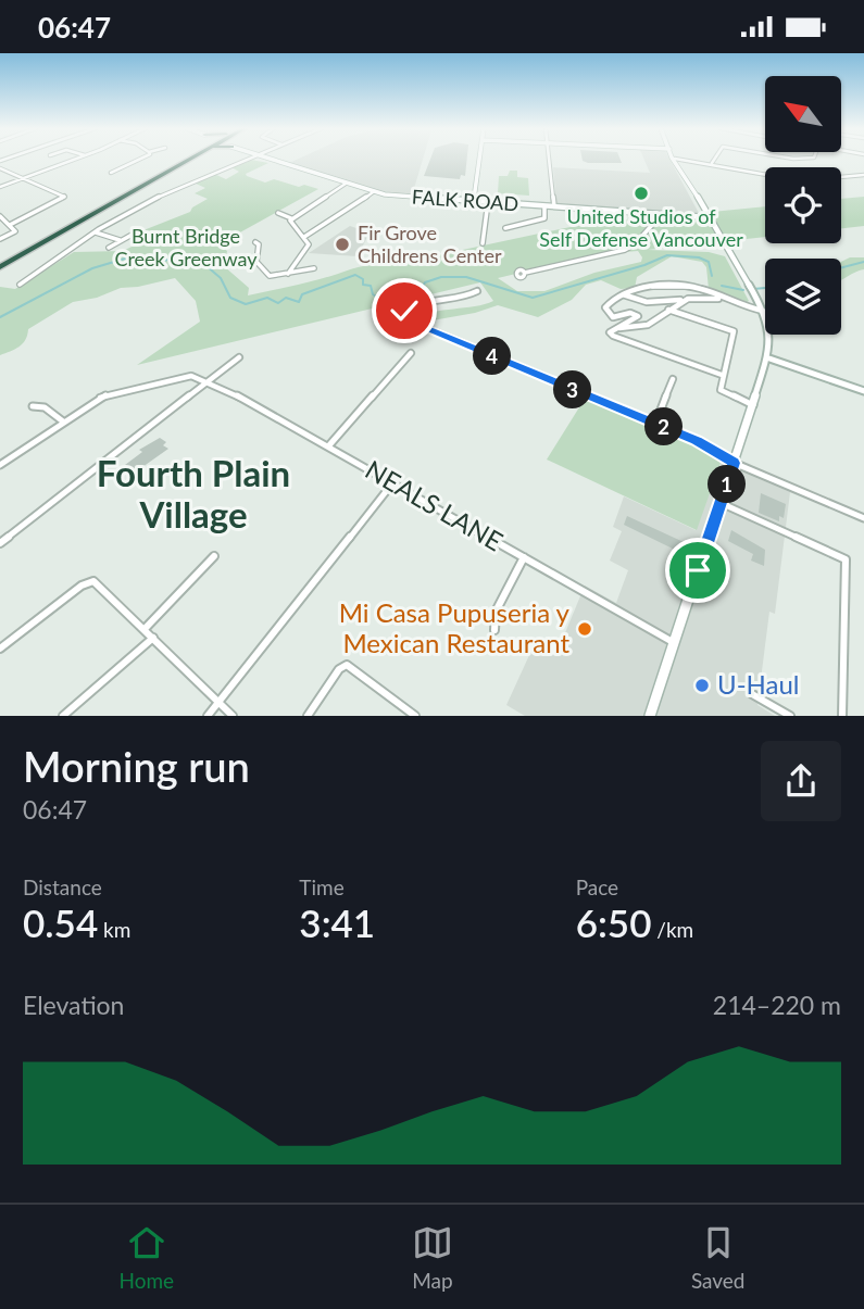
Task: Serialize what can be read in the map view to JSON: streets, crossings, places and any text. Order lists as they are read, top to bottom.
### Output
{
  "streets": {
    "street": ["FALK ROAD", "NEALS LANE"]
  },
  "districts": ["Fourth Plain Village"],
  "parks": ["Burnt Bridge Creek Greenway"],
  "places": [
    "United Studios of Self Defense Vancouver",
    "Fir Grove Childrens Center",
    "Mi Casa Pupuseria y Mexican Restaurant",
    "U-Haul"
  ],
  "north": "top left",
  "page": {
    "status": "06:47",
    "pins": [
      "4",
      "3",
      "2",
      "1"
    ],
    "heading": ["Morning run", "06:47"],
    "stats": [
      ["Distance", "0.54 km"],
      ["Time", "3:41"],
      ["Pace", "6:50 /km"]
    ],
    "chart": ["Elevation", "214–220 m"],
    "tabs": ["Home", "Map", "Saved"]
  }
}
